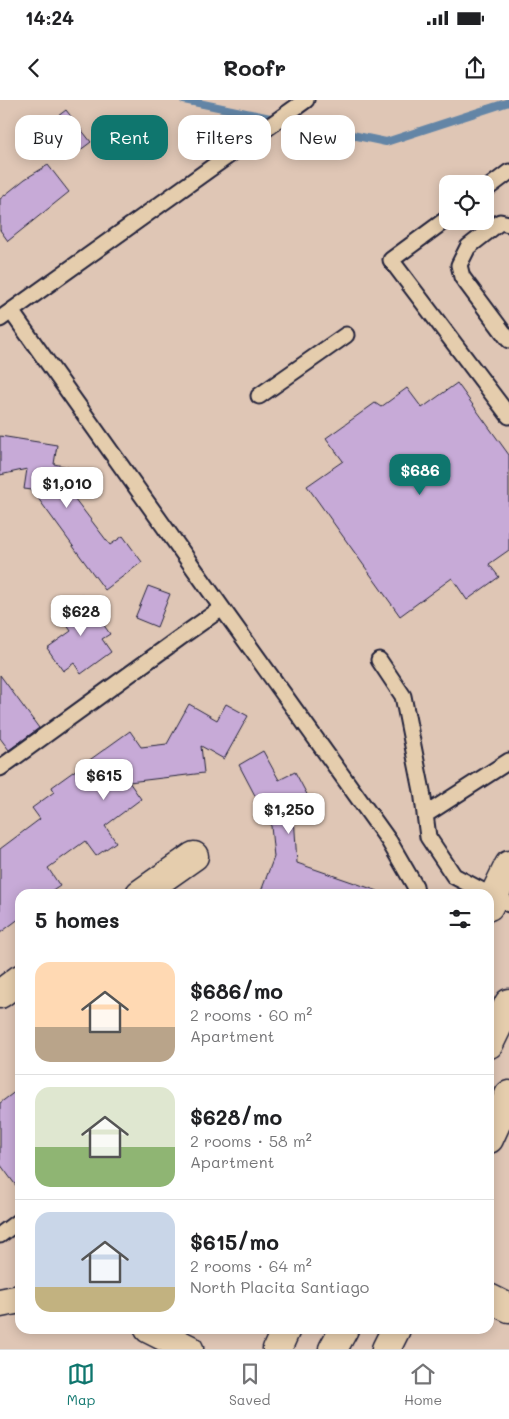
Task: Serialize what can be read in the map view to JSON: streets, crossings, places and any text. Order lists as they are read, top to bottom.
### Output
{
  "page": {
    "status": "14:24",
    "header": "Roofr",
    "chip": [
      "Buy",
      "Rent",
      "Filters",
      "New"
    ],
    "price": [
      "$686",
      "$1,010",
      "$628",
      "$615",
      "$1,250"
    ],
    "heading": "5 homes",
    "list": [
      {
        "name": "$686/mo",
        "note": "2 rooms · 60 m² · Apartment"
      },
      {
        "name": "$628/mo",
        "note": "2 rooms · 58 m² · Apartment"
      },
      {
        "name": "$615/mo",
        "note": "2 rooms · 64 m² · North Placita Santiago"
      }
    ],
    "tabs": ["Map", "Saved", "Home"]
  }
}
